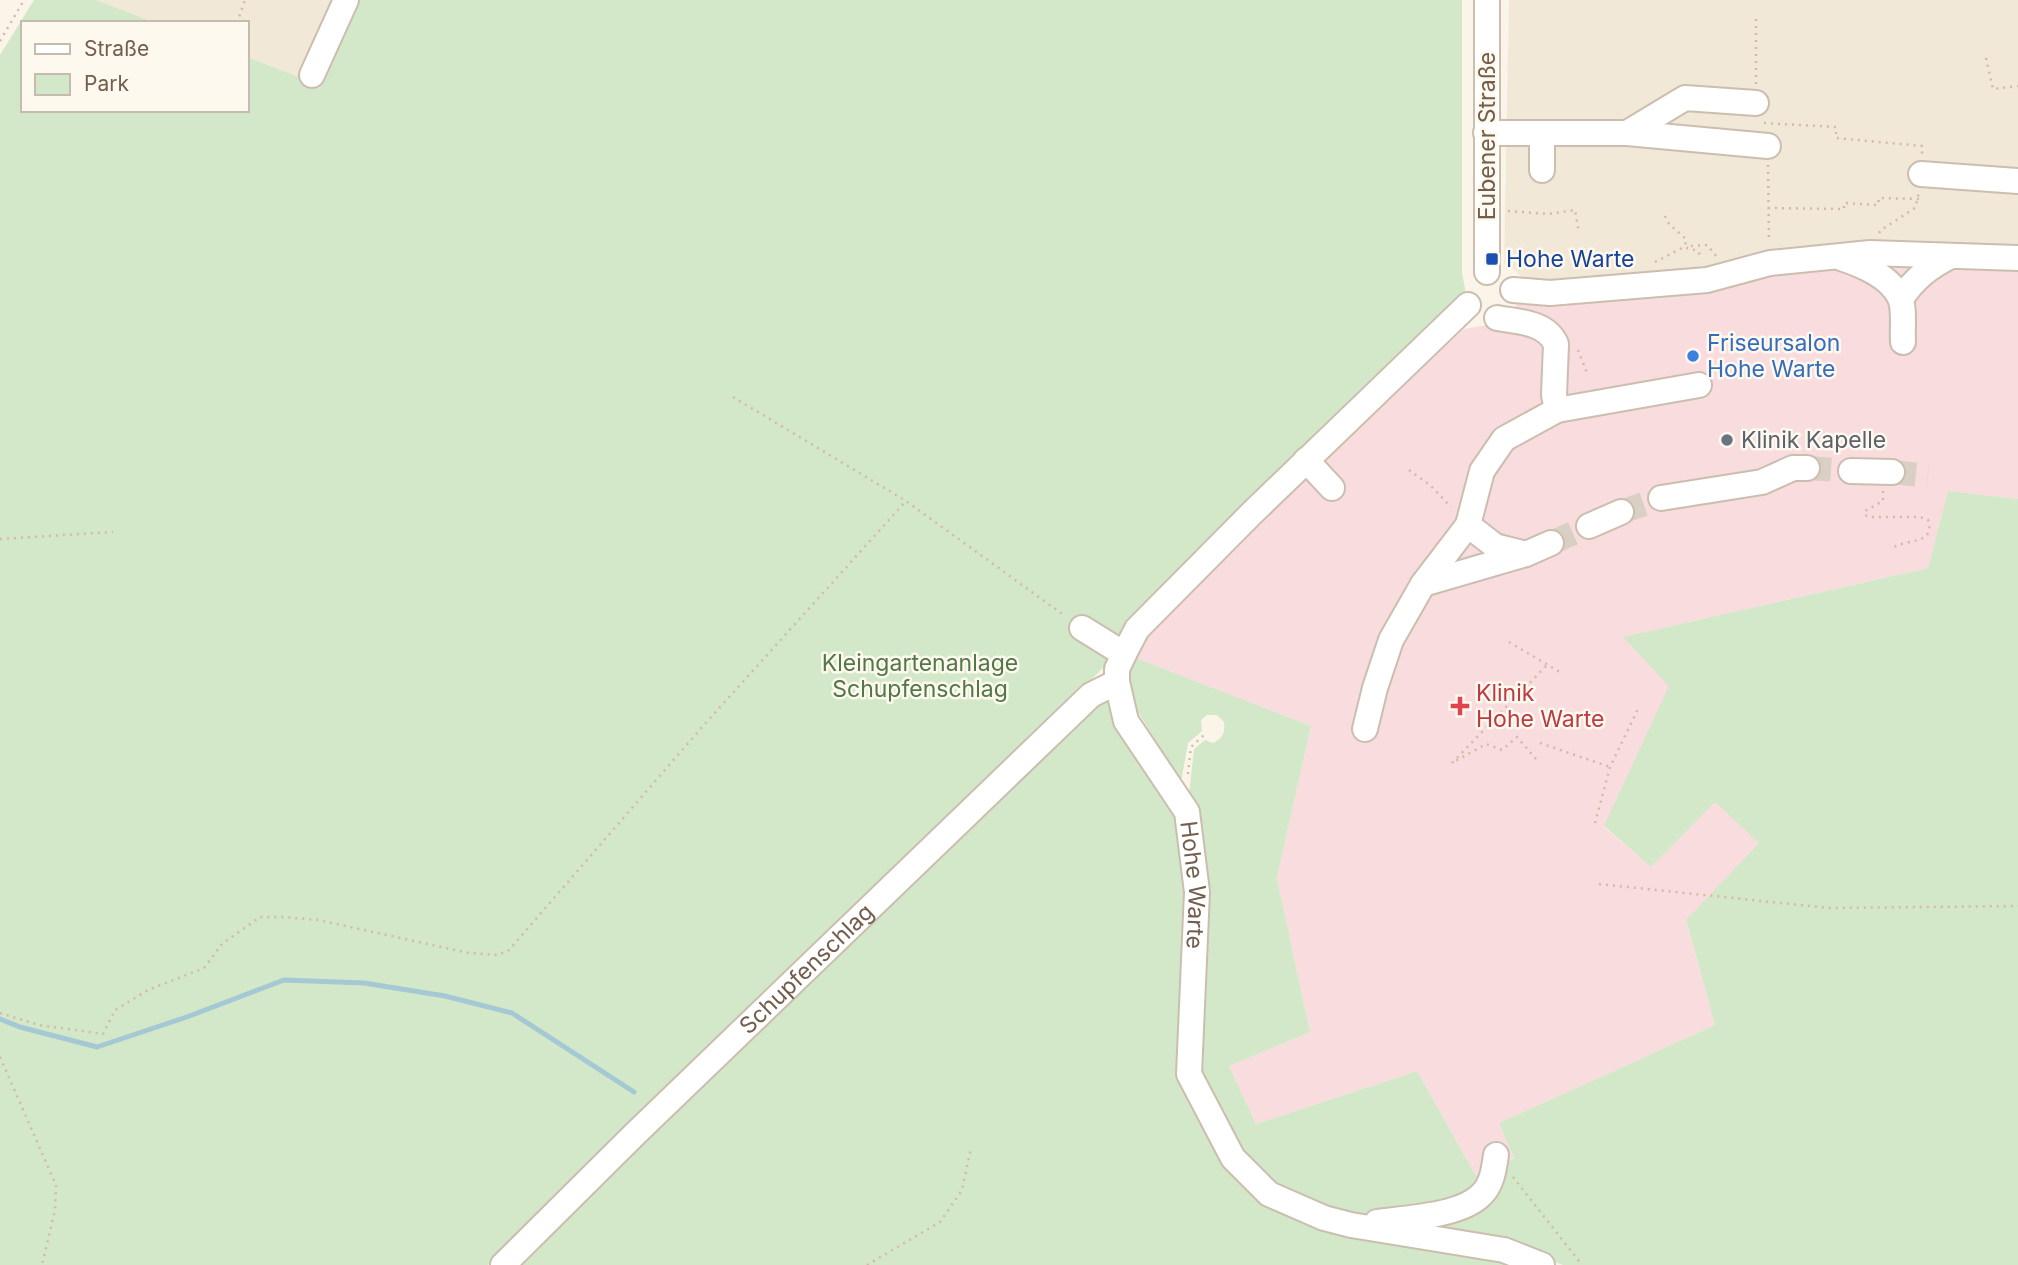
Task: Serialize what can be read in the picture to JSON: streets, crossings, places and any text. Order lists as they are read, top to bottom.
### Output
{
  "streets": {
    "street": ["Eubener Straße", "Hohe Warte", "Schupfenschlag"]
  },
  "crossings": [
    ["Hohe Warte", "Schupfenschlag"]
  ],
  "parks": ["Kleingartenanlage Schupfenschlag"],
  "places": {
    "transit": ["Hohe Warte"],
    "other": ["Friseursalon Hohe Warte", "Klinik Kapelle"],
    "health": ["Klinik Hohe Warte"]
  },
  "legend": ["Straße", "Park"]
}
